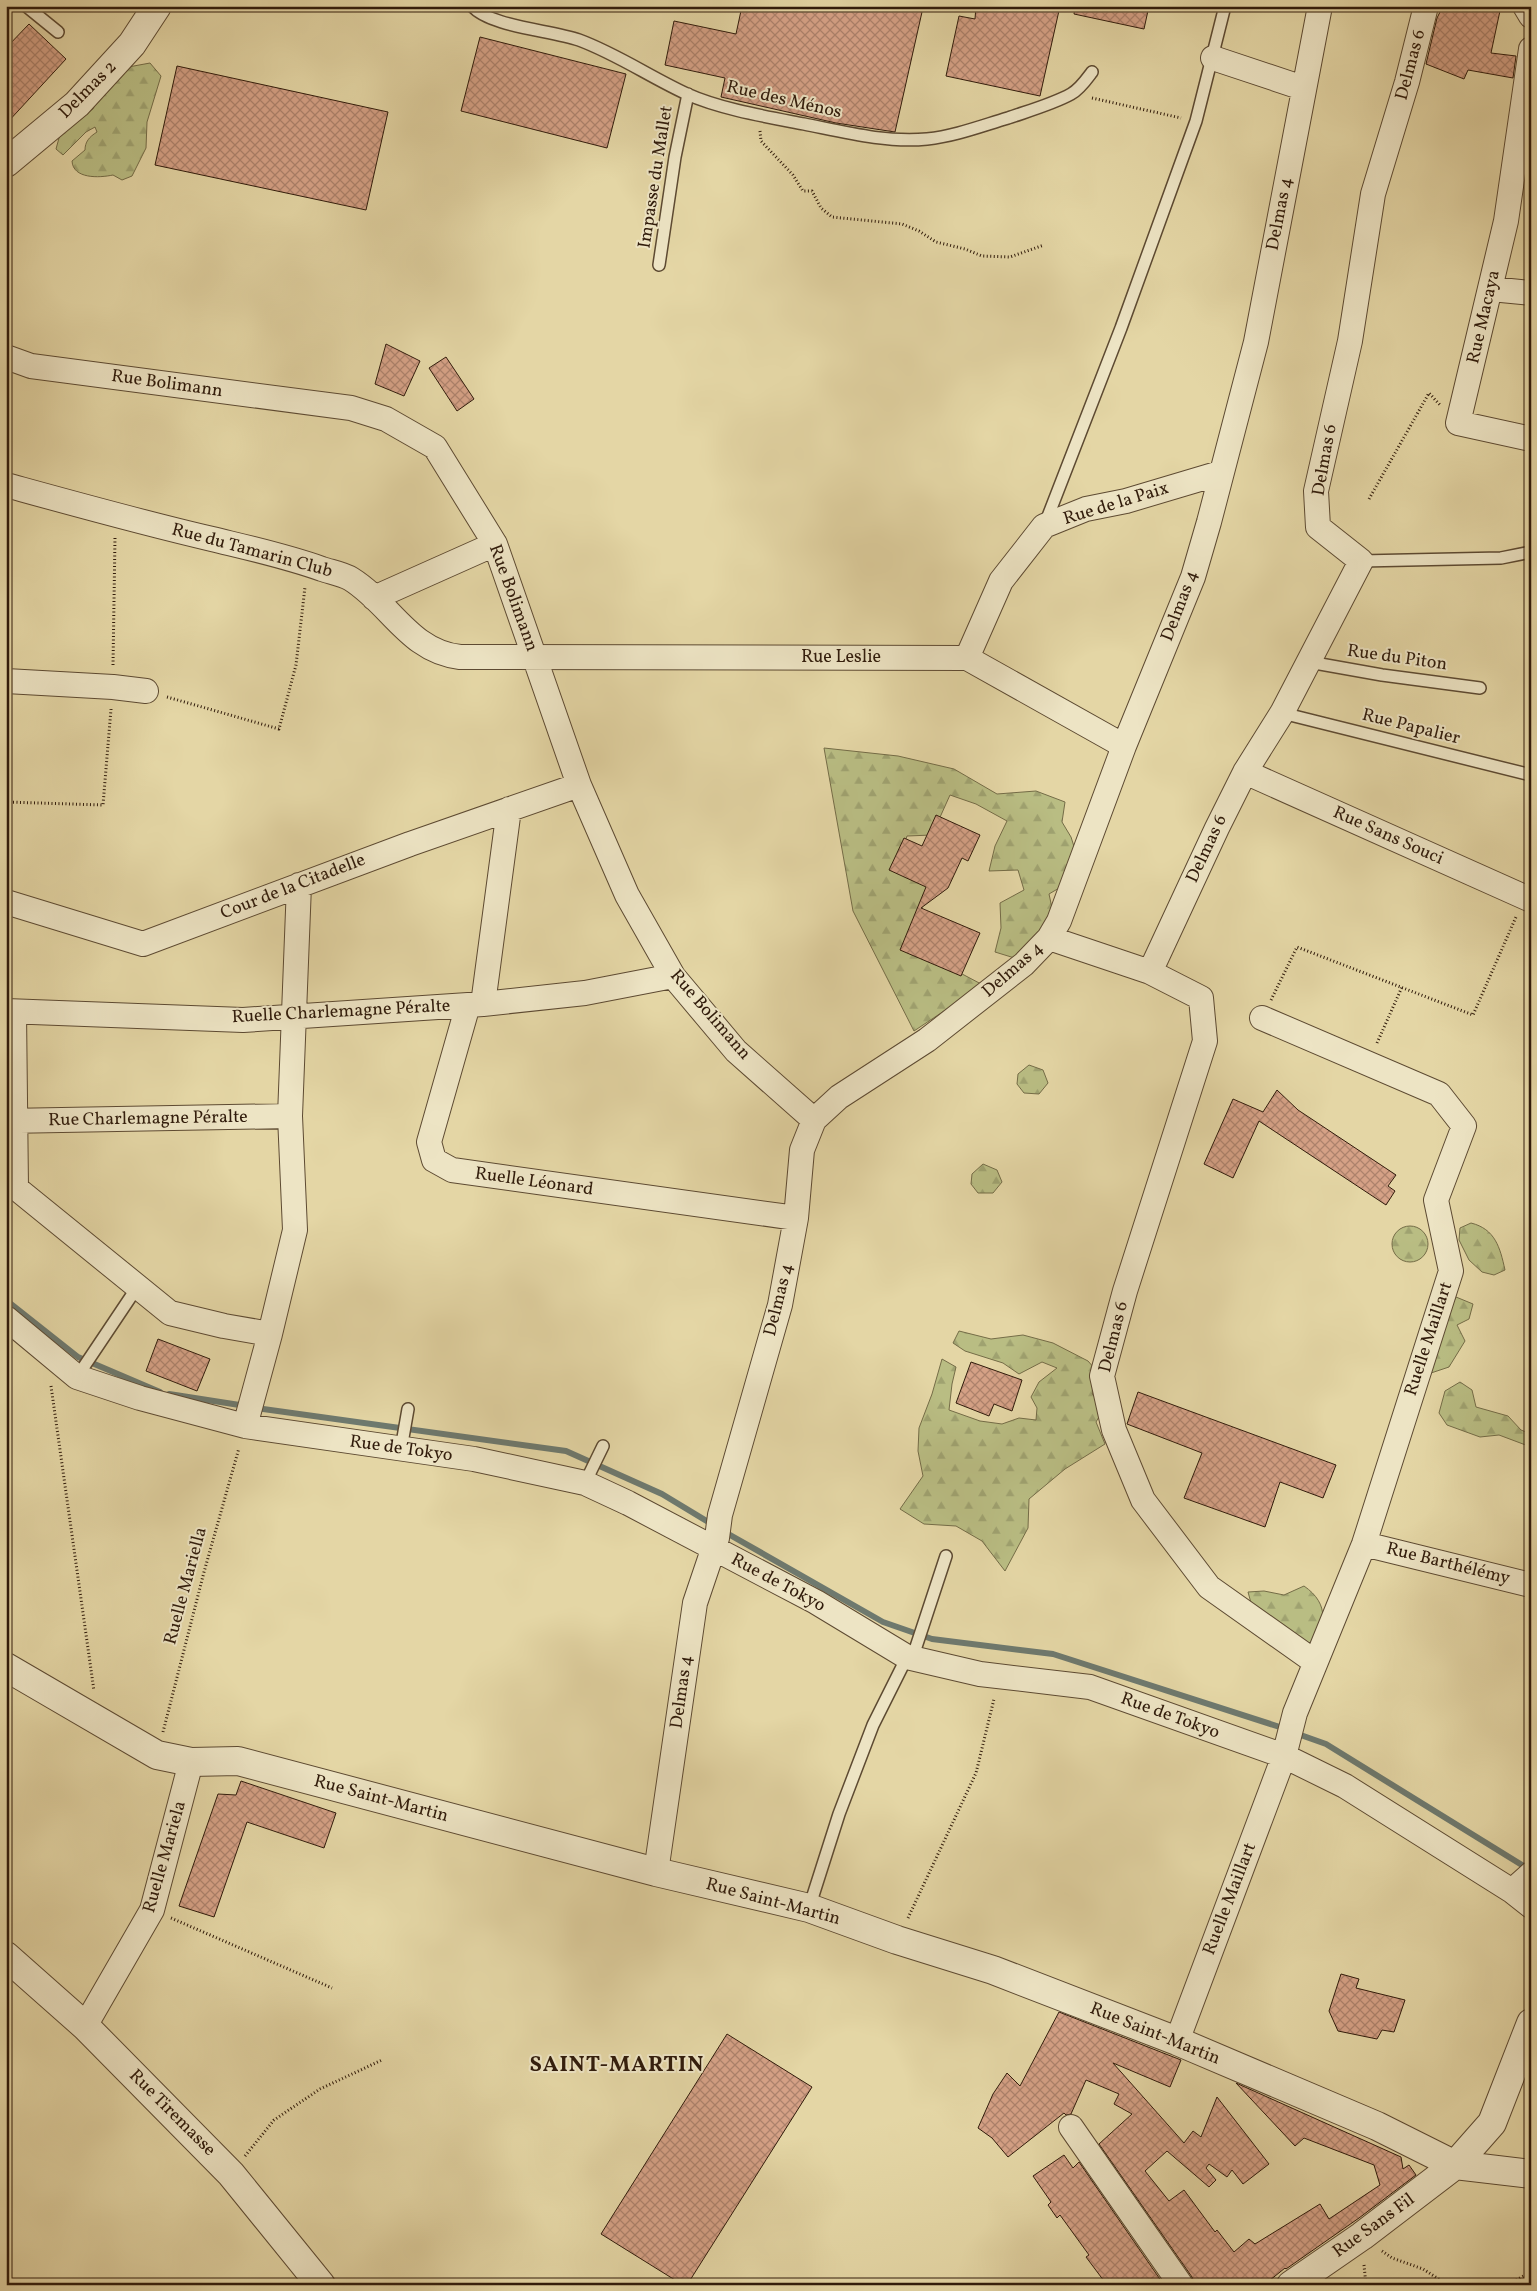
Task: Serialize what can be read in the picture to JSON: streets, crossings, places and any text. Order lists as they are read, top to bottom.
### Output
{
  "streets": {
    "street": [
      "Delmas 6",
      "Delmas 2",
      "Delmas 4",
      "Rue Macaya",
      "Rue Bolimann",
      "Rue de la Paix",
      "Rue du Tamarin Club",
      "Rue Leslie",
      "Rue Sans Souci",
      "Cour de la Citadelle",
      "Ruelle Charlemagne Péralte",
      "Rue Charlemagne Péralte",
      "Ruelle Léonard",
      "Ruelle Maillart",
      "Rue de Tokyo",
      "Rue Barthélémy",
      "Rue Saint-Martin",
      "Ruelle Mariela",
      "Rue Tiremasse",
      "Rue Sans Fil"
    ],
    "lane": [
      "Rue des Ménos",
      "Impasse du Mallet",
      "Rue du Piton",
      "Rue Papalier"
    ],
    "path": ["Ruelle Mariella"]
  },
  "crossings": [
    ["Delmas 6", "Delmas 4"],
    ["Delmas 6", "Rue du Piton"],
    ["Delmas 6", "Rue Papalier"],
    ["Delmas 6", "Rue Sans Souci"],
    ["Delmas 6", "Ruelle Maillart"],
    ["Rue des Ménos", "Impasse du Mallet"],
    ["Delmas 4", "Rue Bolimann"],
    ["Delmas 4", "Rue de la Paix"],
    ["Delmas 4", "Rue Leslie"],
    ["Delmas 4", "Ruelle Léonard"],
    ["Delmas 4", "Rue de Tokyo"],
    ["Delmas 4", "Rue Saint-Martin"],
    ["Rue Bolimann", "Rue du Tamarin Club"],
    ["Rue Bolimann", "Rue Leslie"],
    ["Rue Bolimann", "Cour de la Citadelle"],
    ["Rue Bolimann", "Ruelle Charlemagne Péralte"],
    ["Rue de la Paix", "Rue Leslie"],
    ["Rue du Tamarin Club", "Rue Leslie"],
    ["Cour de la Citadelle", "Ruelle Léonard"],
    ["Ruelle Charlemagne Péralte", "Ruelle Léonard"],
    ["Ruelle Maillart", "Rue de Tokyo"],
    ["Ruelle Maillart", "Rue Barthélémy"],
    ["Ruelle Maillart", "Rue Saint-Martin"],
    ["Rue de Tokyo", "Ruelle Mariella"],
    ["Ruelle Mariella", "Rue Saint-Martin"],
    ["Rue Saint-Martin", "Ruelle Mariela"],
    ["Rue Saint-Martin", "Rue Sans Fil"],
    ["Ruelle Mariela", "Rue Tiremasse"]
  ],
  "districts": ["SAINT-MARTIN"]
}
